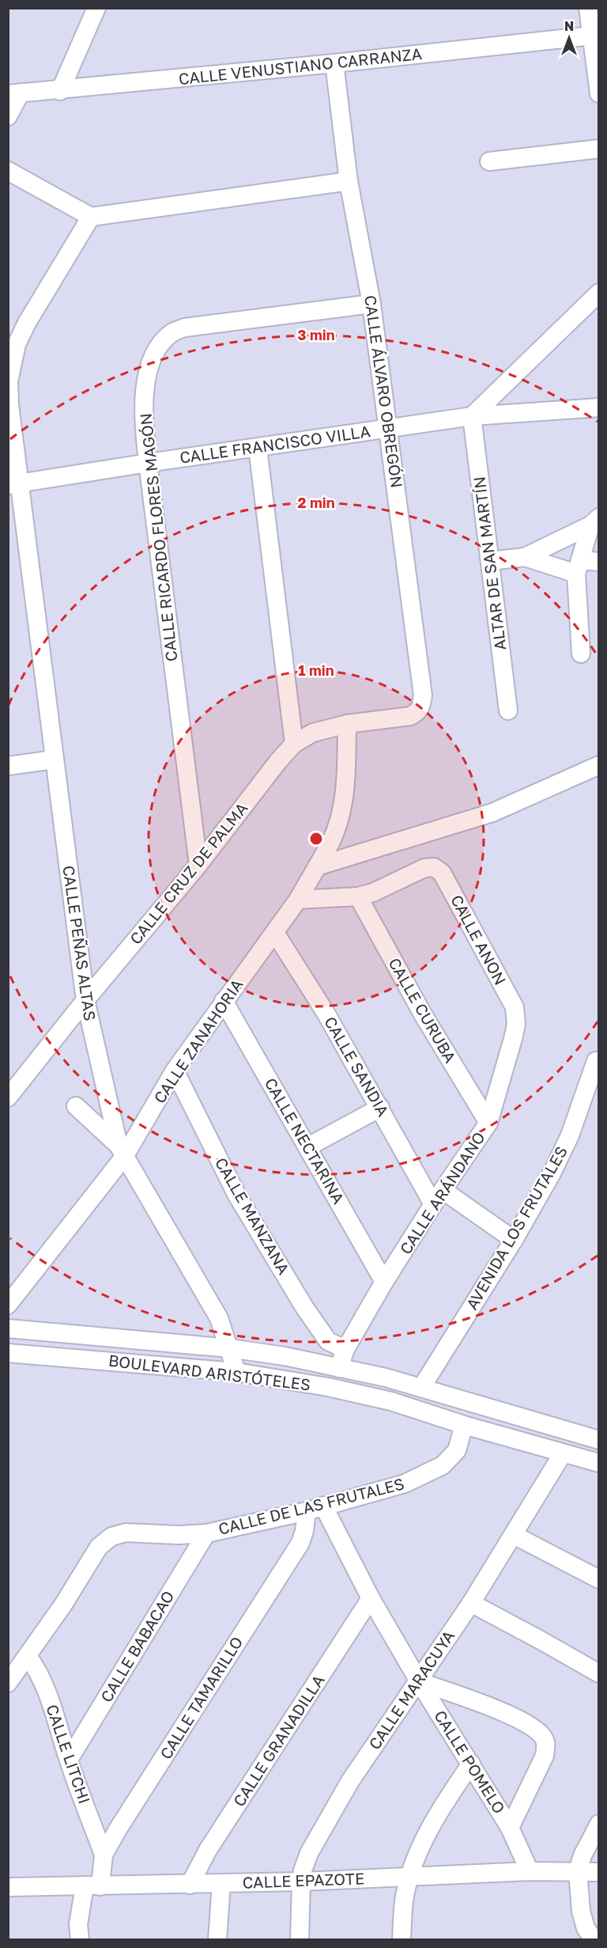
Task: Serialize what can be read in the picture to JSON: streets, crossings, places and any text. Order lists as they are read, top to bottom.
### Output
{
  "streets": {
    "street": [
      "CALLE VENUSTIANO CARRANZA",
      "CALLE ÁLVARO OBREGÓN",
      "CALLE FRANCISCO VILLA",
      "CALLE RICARDO FLORES MAGÓN",
      "ALTAR DE SAN MARTÍN",
      "CALLE CRUZ DE PALMA",
      "CALLE ANON",
      "CALLE PEÑAS ALTAS",
      "CALLE CURUBA",
      "CALLE ZANAHORIA",
      "CALLE SANDIA",
      "CALLE NECTARINA",
      "CALLE ARÁNDANO",
      "CALLE MANZANA",
      "AVENIDA LOS FRUTALES",
      "BOULEVARD ARISTÓTELES",
      "CALLE DE LAS FRUTALES",
      "CALLE BABACAO",
      "CALLE MARACUYA",
      "CALLE TAMARILLO",
      "CALLE GRANADILLA",
      "CALLE LITCHI",
      "CALLE POMELO",
      "CALLE EPAZOTE"
    ]
  },
  "crossings": [
    ["CALLE VENUSTIANO CARRANZA", "CALLE ÁLVARO OBREGÓN"],
    ["CALLE ÁLVARO OBREGÓN", "CALLE FRANCISCO VILLA"],
    ["CALLE ÁLVARO OBREGÓN", "CALLE RICARDO FLORES MAGÓN"],
    ["CALLE ÁLVARO OBREGÓN", "CALLE CRUZ DE PALMA"],
    ["CALLE FRANCISCO VILLA", "CALLE RICARDO FLORES MAGÓN"],
    ["CALLE FRANCISCO VILLA", "ALTAR DE SAN MARTÍN"],
    ["CALLE FRANCISCO VILLA", "CALLE PEÑAS ALTAS"],
    ["CALLE RICARDO FLORES MAGÓN", "CALLE CRUZ DE PALMA"],
    ["CALLE CRUZ DE PALMA", "CALLE PEÑAS ALTAS"],
    ["CALLE CRUZ DE PALMA", "CALLE ZANAHORIA"],
    ["CALLE ANON", "CALLE CURUBA"],
    ["CALLE ANON", "CALLE ARÁNDANO"],
    ["CALLE PEÑAS ALTAS", "CALLE ZANAHORIA"],
    ["CALLE PEÑAS ALTAS", "BOULEVARD ARISTÓTELES"],
    ["CALLE CURUBA", "CALLE ARÁNDANO"],
    ["CALLE ZANAHORIA", "CALLE SANDIA"],
    ["CALLE ZANAHORIA", "CALLE NECTARINA"],
    ["CALLE ZANAHORIA", "CALLE MANZANA"],
    ["CALLE SANDIA", "CALLE ARÁNDANO"],
    ["CALLE NECTARINA", "CALLE ARÁNDANO"],
    ["CALLE ARÁNDANO", "CALLE MANZANA"],
    ["CALLE ARÁNDANO", "BOULEVARD ARISTÓTELES"],
    ["AVENIDA LOS FRUTALES", "BOULEVARD ARISTÓTELES"],
    ["BOULEVARD ARISTÓTELES", "CALLE DE LAS FRUTALES"],
    ["BOULEVARD ARISTÓTELES", "CALLE MARACUYA"],
    ["CALLE DE LAS FRUTALES", "CALLE BABACAO"],
    ["CALLE DE LAS FRUTALES", "CALLE TAMARILLO"],
    ["CALLE DE LAS FRUTALES", "CALLE LITCHI"],
    ["CALLE DE LAS FRUTALES", "CALLE POMELO"],
    ["CALLE BABACAO", "CALLE LITCHI"],
    ["CALLE MARACUYA", "CALLE POMELO"],
    ["CALLE MARACUYA", "CALLE EPAZOTE"],
    ["CALLE TAMARILLO", "CALLE LITCHI"],
    ["CALLE TAMARILLO", "CALLE POMELO"],
    ["CALLE TAMARILLO", "CALLE EPAZOTE"],
    ["CALLE GRANADILLA", "CALLE POMELO"],
    ["CALLE GRANADILLA", "CALLE EPAZOTE"],
    ["CALLE POMELO", "CALLE EPAZOTE"]
  ],
  "north": "top",
  "rings": ["3 min", "2 min", "1 min"]
}
